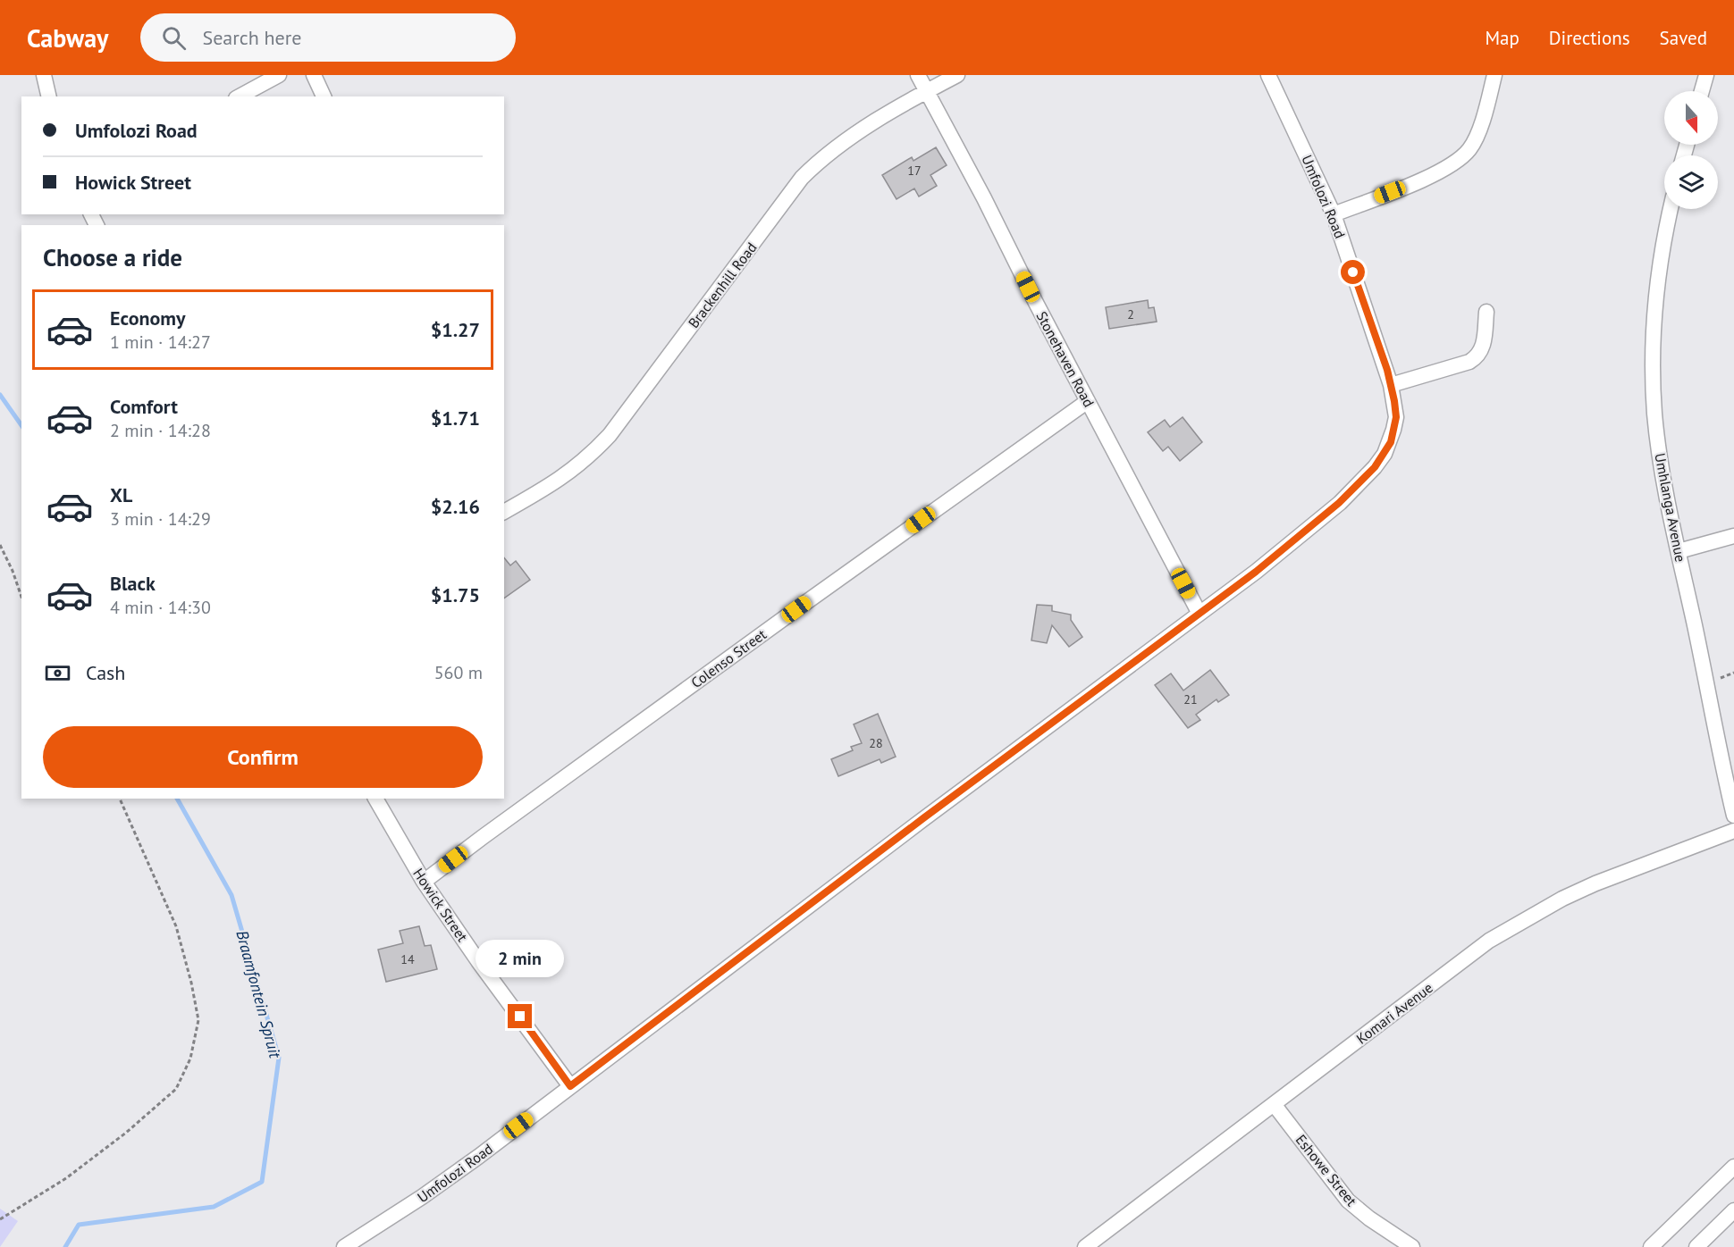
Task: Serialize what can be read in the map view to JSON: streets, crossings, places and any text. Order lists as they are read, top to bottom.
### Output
{
  "streets": {
    "street": [
      "Umfolozi Road",
      "Brackenhill Road",
      "Stonehaven Road",
      "Umhlanga Avenue",
      "Colenso Street",
      "Howick Street",
      "Komari Avenue",
      "Eshowe Street"
    ]
  },
  "crossings": [
    ["Umfolozi Road", "Stonehaven Road"],
    ["Umfolozi Road", "Howick Street"],
    ["Brackenhill Road", "Stonehaven Road"],
    ["Stonehaven Road", "Colenso Street"],
    ["Colenso Street", "Howick Street"],
    ["Komari Avenue", "Eshowe Street"]
  ],
  "water": ["Braamfontein Spruit"],
  "house_numbers": [
    "17",
    "2",
    "21",
    "28",
    "14"
  ],
  "north": "bottom",
  "page": {
    "header": "Cabway",
    "search": "Search here",
    "nav": ["Map", "Directions", "Saved"],
    "banner": ["Umfolozi Road", "Howick Street"],
    "heading": "Choose a ride",
    "list": [
      {
        "name": "Economy",
        "note": "1 min · 14:27",
        "value": "$1.27"
      },
      {
        "name": "Comfort",
        "note": "2 min · 14:28",
        "value": "$1.71"
      },
      {
        "name": "XL",
        "note": "3 min · 14:29",
        "value": "$2.16"
      },
      {
        "name": "Black",
        "note": "4 min · 14:30",
        "value": "$1.75"
      }
    ],
    "pay": ["Cash", "560 m"],
    "buttons": "Confirm",
    "bubble": "2 min"
  }
}
